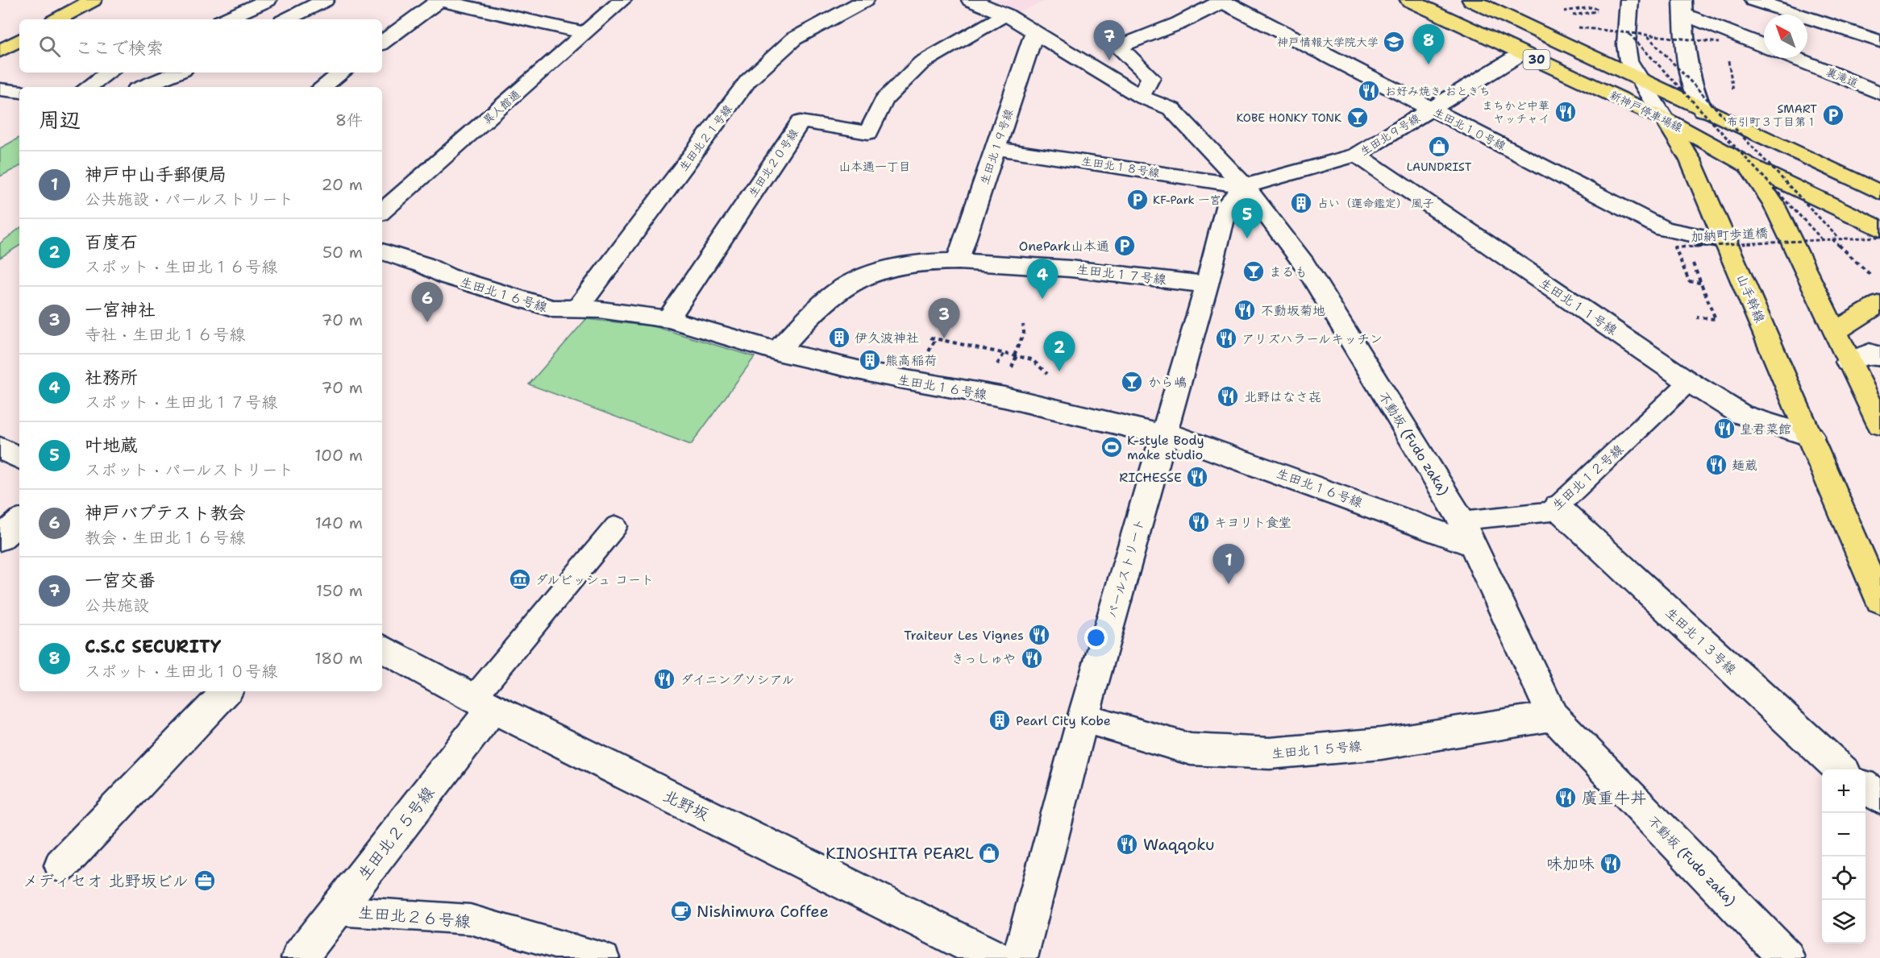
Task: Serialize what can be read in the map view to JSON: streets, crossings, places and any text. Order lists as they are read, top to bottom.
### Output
{
  "streets": {
    "main road": ["30", "新神戸停車場線", "山手幹線"],
    "street": [
      "裏滝道",
      "異人館通",
      "生田北１０号線",
      "生田北９号線",
      "生田北２１号線",
      "生田北１９号線",
      "生田北２０号線",
      "生田北１８号線",
      "生田北１７号線",
      "生田北１６号線",
      "生田北１１号線",
      "不動坂 (Fudo zaka)",
      "パールストリート",
      "生田北１３号線",
      "生田北１５号線",
      "北野坂",
      "生田北２５号線"
    ],
    "lane": ["生田北１２号線", "生田北２６号線"],
    "path": ["加納町歩道橋"]
  },
  "crossings": [
    ["新神戸停車場線", "生田北９号線"],
    ["新神戸停車場線", "山手幹線"],
    ["生田北１０号線", "生田北９号線"],
    ["生田北１０号線", "山手幹線"],
    ["生田北９号線", "生田北１８号線"],
    ["生田北９号線", "生田北１１号線"],
    ["生田北９号線", "不動坂 (Fudo zaka)"],
    ["生田北９号線", "パールストリート"],
    ["生田北２１号線", "生田北１６号線"],
    ["生田北１９号線", "生田北１８号線"],
    ["生田北１９号線", "生田北１７号線"],
    ["生田北１９号線", "不動坂 (Fudo zaka)"],
    ["生田北２０号線", "生田北１６号線"],
    ["生田北２０号線", "不動坂 (Fudo zaka)"],
    ["生田北１８号線", "不動坂 (Fudo zaka)"],
    ["生田北１８号線", "パールストリート"],
    ["生田北１７号線", "生田北１６号線"],
    ["生田北１７号線", "パールストリート"],
    ["生田北１６号線", "不動坂 (Fudo zaka)"],
    ["生田北１６号線", "生田北１２号線"],
    ["生田北１６号線", "パールストリート"],
    ["山手幹線", "生田北１１号線"],
    ["生田北１１号線", "生田北１２号線"],
    ["不動坂 (Fudo zaka)", "生田北１２号線"],
    ["不動坂 (Fudo zaka)", "パールストリート"],
    ["不動坂 (Fudo zaka)", "生田北１５号線"],
    ["生田北１２号線", "生田北１３号線"],
    ["パールストリート", "生田北１５号線"],
    ["北野坂", "生田北２５号線"],
    ["生田北２５号線", "生田北２６号線"]
  ],
  "districts": ["山本通一丁目"],
  "places": {
    "school or university": ["神戸情報大学院大学"],
    "restaurant": [
      "お好み焼き おときち",
      "まちかど中華 ヤッチャイ",
      "不動坂菊地",
      "アリズハラールキッチン",
      "北野はなさ㐂",
      "皇君菜館",
      "麺蔵",
      "RICHESSE",
      "キヨリト食堂",
      "Traiteur Les Vignes",
      "きっしゅや",
      "ダイニングソシアル",
      "廣重牛丼",
      "Waqqoku",
      "味加味"
    ],
    "parking": ["SMART 布引町３丁目第１", "KF-Park 一宮", "OnePark山本通"],
    "bar": ["KOBE HONKY TONK", "まるも", "から嶋"],
    "shop": ["LAUNDRIST", "KINOSHITA PEARL"],
    "building": [
      "占い（運命鑑定） 風子",
      "伊久波神社",
      "熊高稲荷",
      "Pearl City Kobe"
    ],
    "sports": ["K-style Body make studio"],
    "museum": ["ダルビッシュ コート"],
    "office": ["メディセオ 北野坂ビル"],
    "cafe": ["Nishimura Coffee"]
  },
  "north": "top left",
  "page": {
    "search": "ここで検索",
    "pins": [
      "7",
      "8",
      "5",
      "4",
      "6",
      "3",
      "2",
      "1"
    ],
    "heading": ["周辺", "8件"],
    "list": [
      {
        "mark": "1",
        "name": "神戸中山手郵便局",
        "note": "公共施設 · パールストリート",
        "value": "20 m"
      },
      {
        "mark": "2",
        "name": "百度石",
        "note": "スポット · 生田北１６号線",
        "value": "50 m"
      },
      {
        "mark": "3",
        "name": "一宮神社",
        "note": "寺社 · 生田北１６号線",
        "value": "70 m"
      },
      {
        "mark": "4",
        "name": "社務所",
        "note": "スポット · 生田北１７号線",
        "value": "70 m"
      },
      {
        "mark": "5",
        "name": "叶地蔵",
        "note": "スポット · パールストリート",
        "value": "100 m"
      },
      {
        "mark": "6",
        "name": "神戸バプテスト教会",
        "note": "教会 · 生田北１６号線",
        "value": "140 m"
      },
      {
        "mark": "7",
        "name": "一宮交番",
        "note": "公共施設",
        "value": "150 m"
      },
      {
        "mark": "8",
        "name": "C.S.C SECURITY",
        "note": "スポット · 生田北１０号線",
        "value": "180 m"
      }
    ],
    "map_buttons": ["+", "−"]
  }
}
